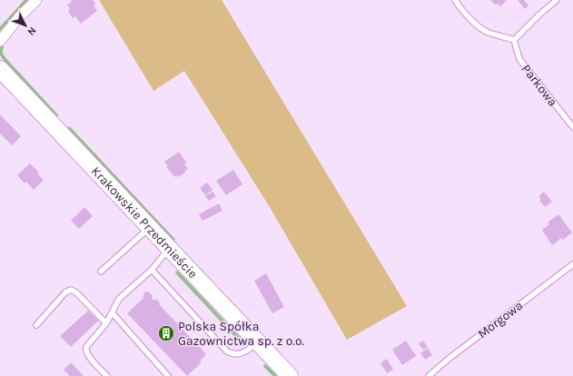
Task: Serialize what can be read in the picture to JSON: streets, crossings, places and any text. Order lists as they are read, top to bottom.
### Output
{
  "streets": {
    "main road": ["Krakowskie Przedmieście"],
    "lane": ["Parkowa", "Morgowa"]
  },
  "places": {
    "building": ["Polska Spółka Gazownictwa sp. z o.o."]
  },
  "north": "bottom right"
}
